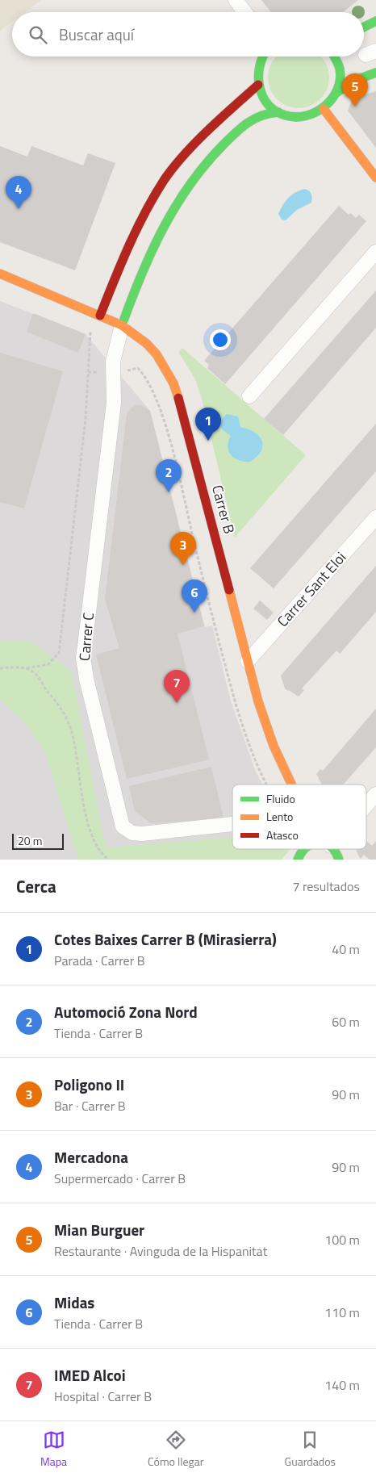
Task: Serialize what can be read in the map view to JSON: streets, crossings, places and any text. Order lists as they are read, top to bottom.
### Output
{
  "streets": {
    "street": ["Carrer B", "Carrer Sant Eloi", "Carrer C"]
  },
  "crossings": [
    ["Carrer B", "Carrer Sant Eloi"],
    ["Carrer B", "Carrer C"]
  ],
  "legend": ["Fluido", "Lento", "Atasco"],
  "scale_bar": "20 m",
  "page": {
    "search": "Buscar aquí",
    "pins": [
      "5",
      "4",
      "1",
      "2",
      "3",
      "6",
      "7"
    ],
    "scale": "20 m",
    "heading": ["Cerca", "7 resultados"],
    "list": [
      {
        "mark": "1",
        "name": "Cotes Baixes Carrer B (Mirasierra)",
        "note": "Parada · Carrer B",
        "value": "40 m"
      },
      {
        "mark": "2",
        "name": "Automoció Zona Nord",
        "note": "Tienda · Carrer B",
        "value": "60 m"
      },
      {
        "mark": "3",
        "name": "Poligono II",
        "note": "Bar · Carrer B",
        "value": "90 m"
      },
      {
        "mark": "4",
        "name": "Mercadona",
        "note": "Supermercado · Carrer B",
        "value": "90 m"
      },
      {
        "mark": "5",
        "name": "Mian Burguer",
        "note": "Restaurante · Avinguda de la Hispanitat",
        "value": "100 m"
      },
      {
        "mark": "6",
        "name": "Midas",
        "note": "Tienda · Carrer B",
        "value": "110 m"
      },
      {
        "mark": "7",
        "name": "IMED Alcoi",
        "note": "Hospital · Carrer B",
        "value": "140 m"
      }
    ],
    "nav": ["Mapa", "Cómo llegar", "Guardados"]
  }
}
